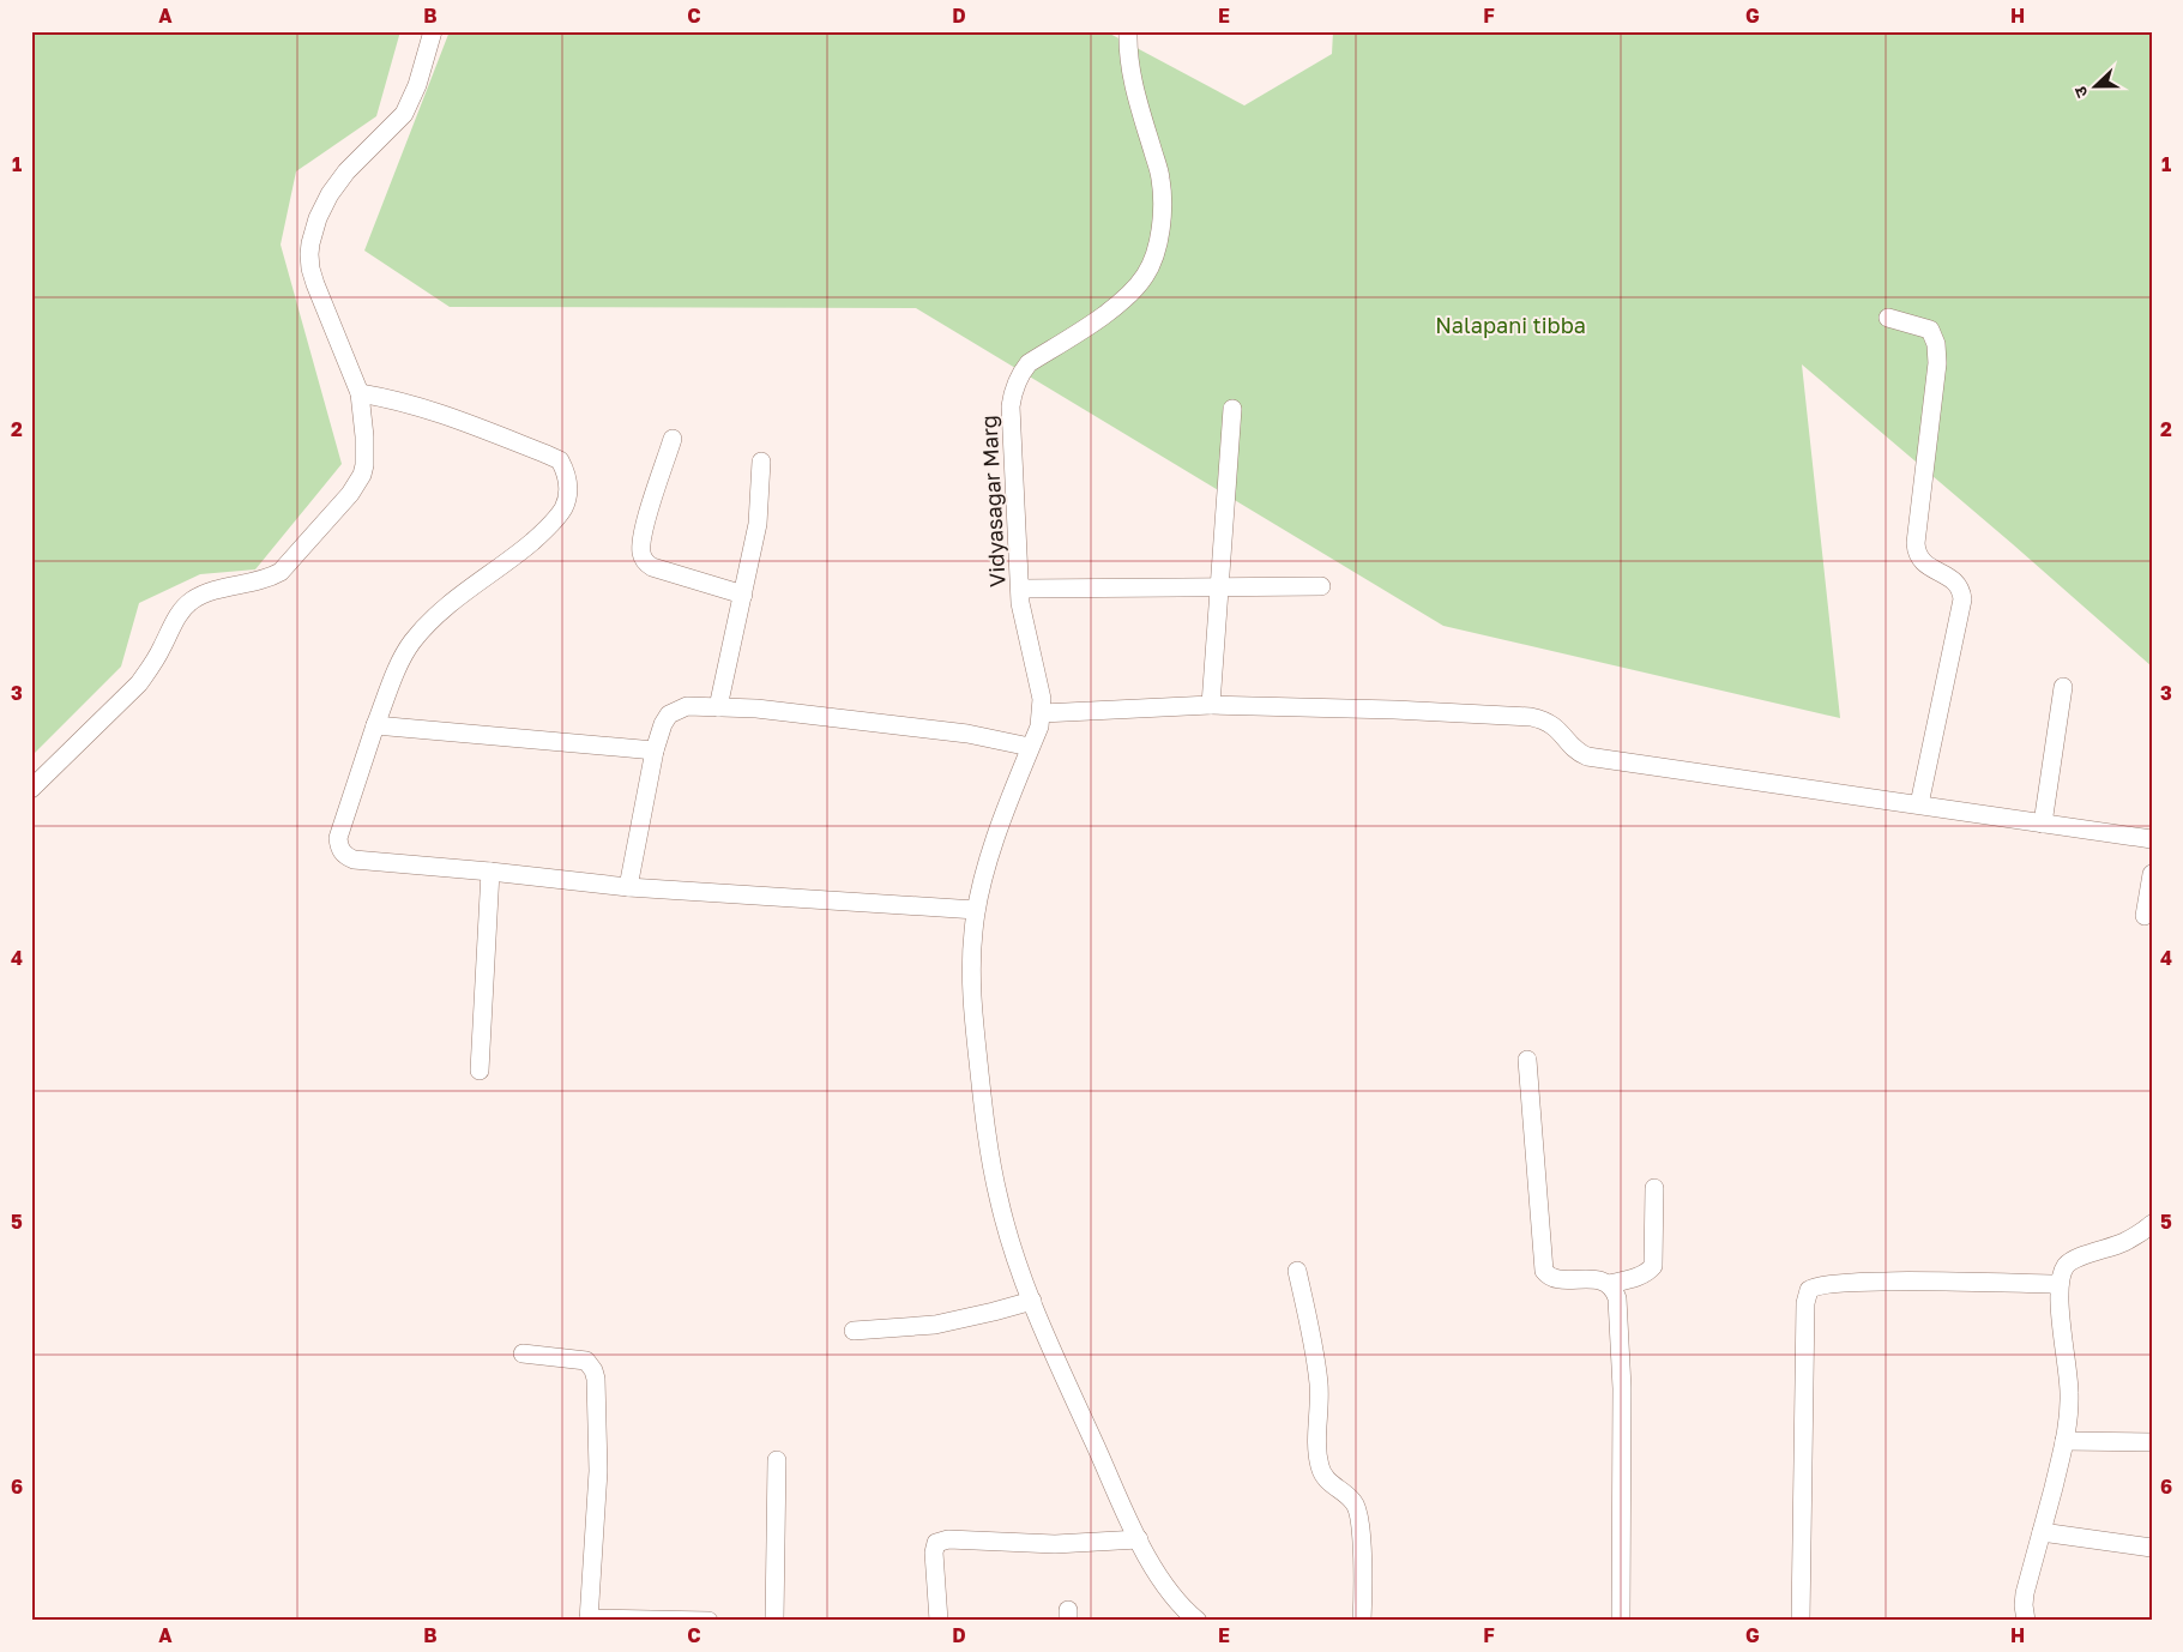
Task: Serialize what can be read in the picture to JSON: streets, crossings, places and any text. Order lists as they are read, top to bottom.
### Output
{
  "streets": {
    "street": ["Vidyasagar Marg"]
  },
  "parks": ["Nalapani tibba"],
  "north": "left",
  "grid": {
    "columns": [
      "A",
      "B",
      "C",
      "D",
      "E",
      "F",
      "G",
      "H"
    ],
    "rows": [
      "1",
      "2",
      "3",
      "4",
      "5",
      "6"
    ]
  }
}
